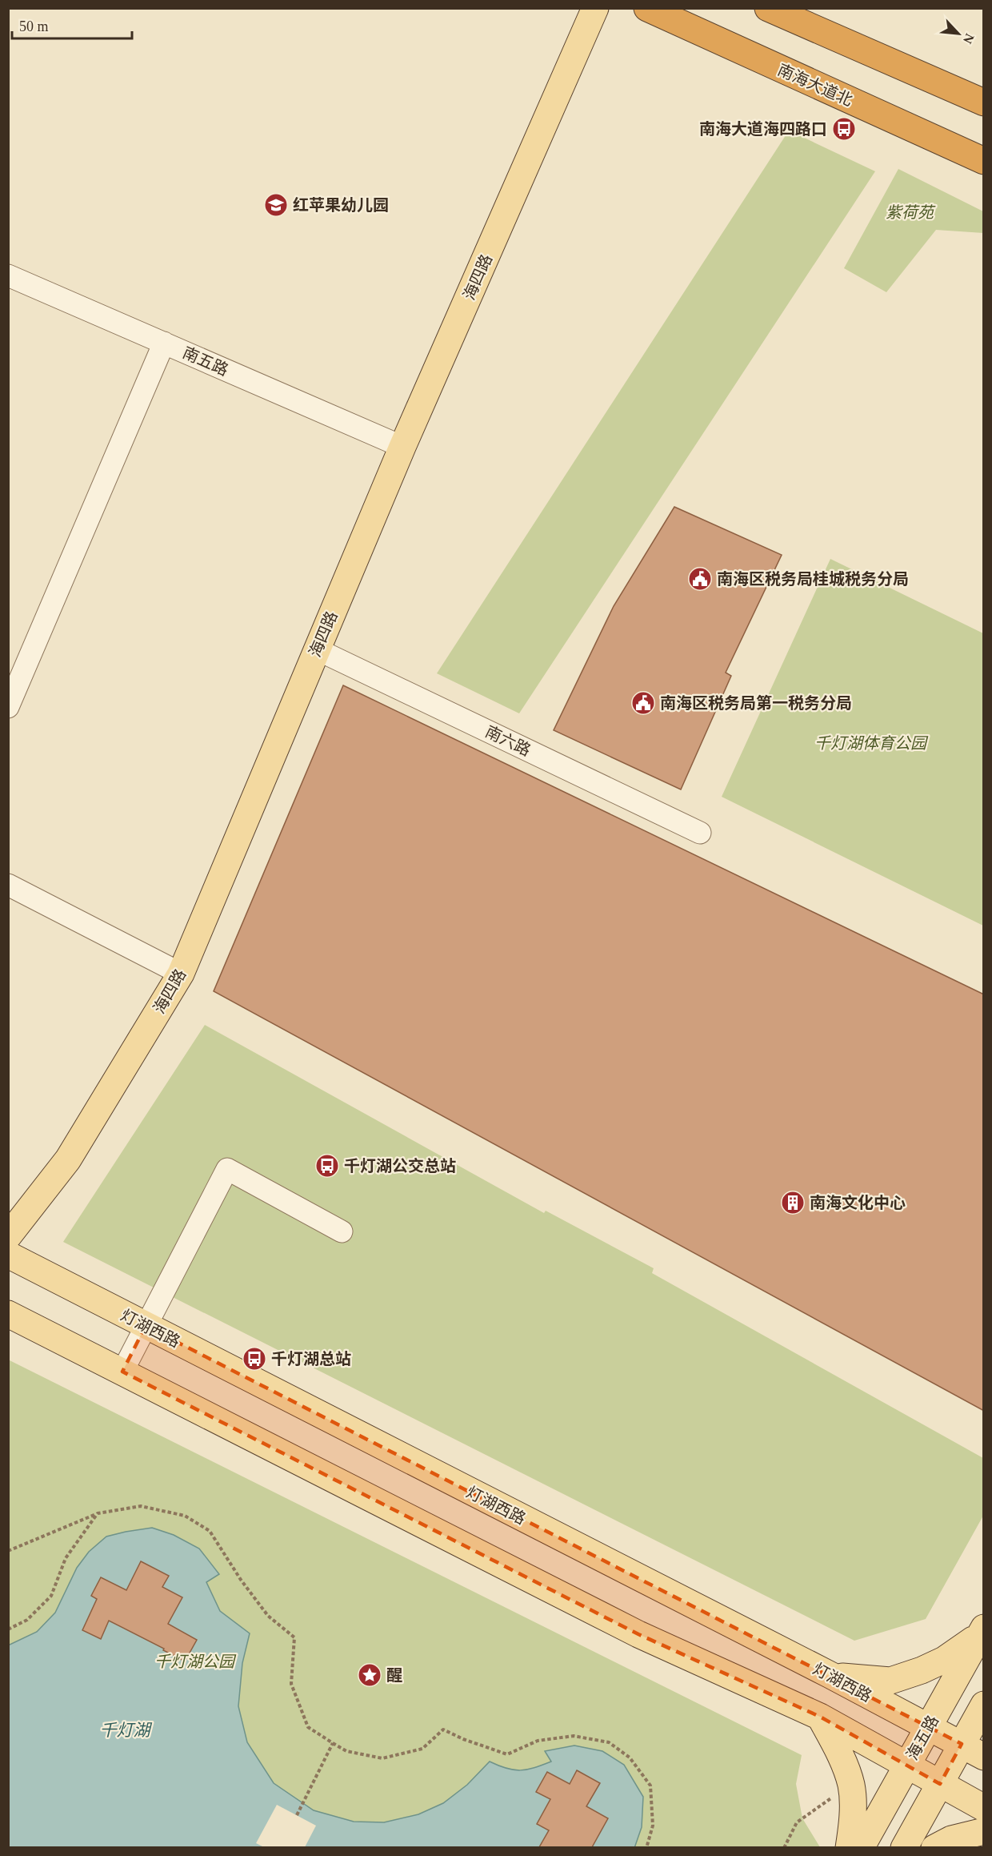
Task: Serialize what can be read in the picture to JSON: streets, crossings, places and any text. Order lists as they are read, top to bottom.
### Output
{
  "streets": {
    "highway": ["南海大道北"],
    "main road": ["海四路", "灯湖西路", "海五路"],
    "street": ["南五路", "南六路"]
  },
  "crossings": [
    ["海四路", "南五路"],
    ["海四路", "南六路"],
    ["灯湖西路", "海五路"]
  ],
  "water": ["千灯湖"],
  "parks": ["紫荷苑", "千灯湖体育公园", "千灯湖公园"],
  "places": {
    "bus stop": ["南海大道海四路口", "千灯湖公交总站", "千灯湖总站"],
    "school or university": ["红苹果幼儿园"],
    "public building": ["南海区税务局桂城税务分局", "南海区税务局第一税务分局"],
    "building": ["南海文化中心"],
    "place": ["醒"]
  },
  "scale_bar": "50 m",
  "north": "bottom right"
}
